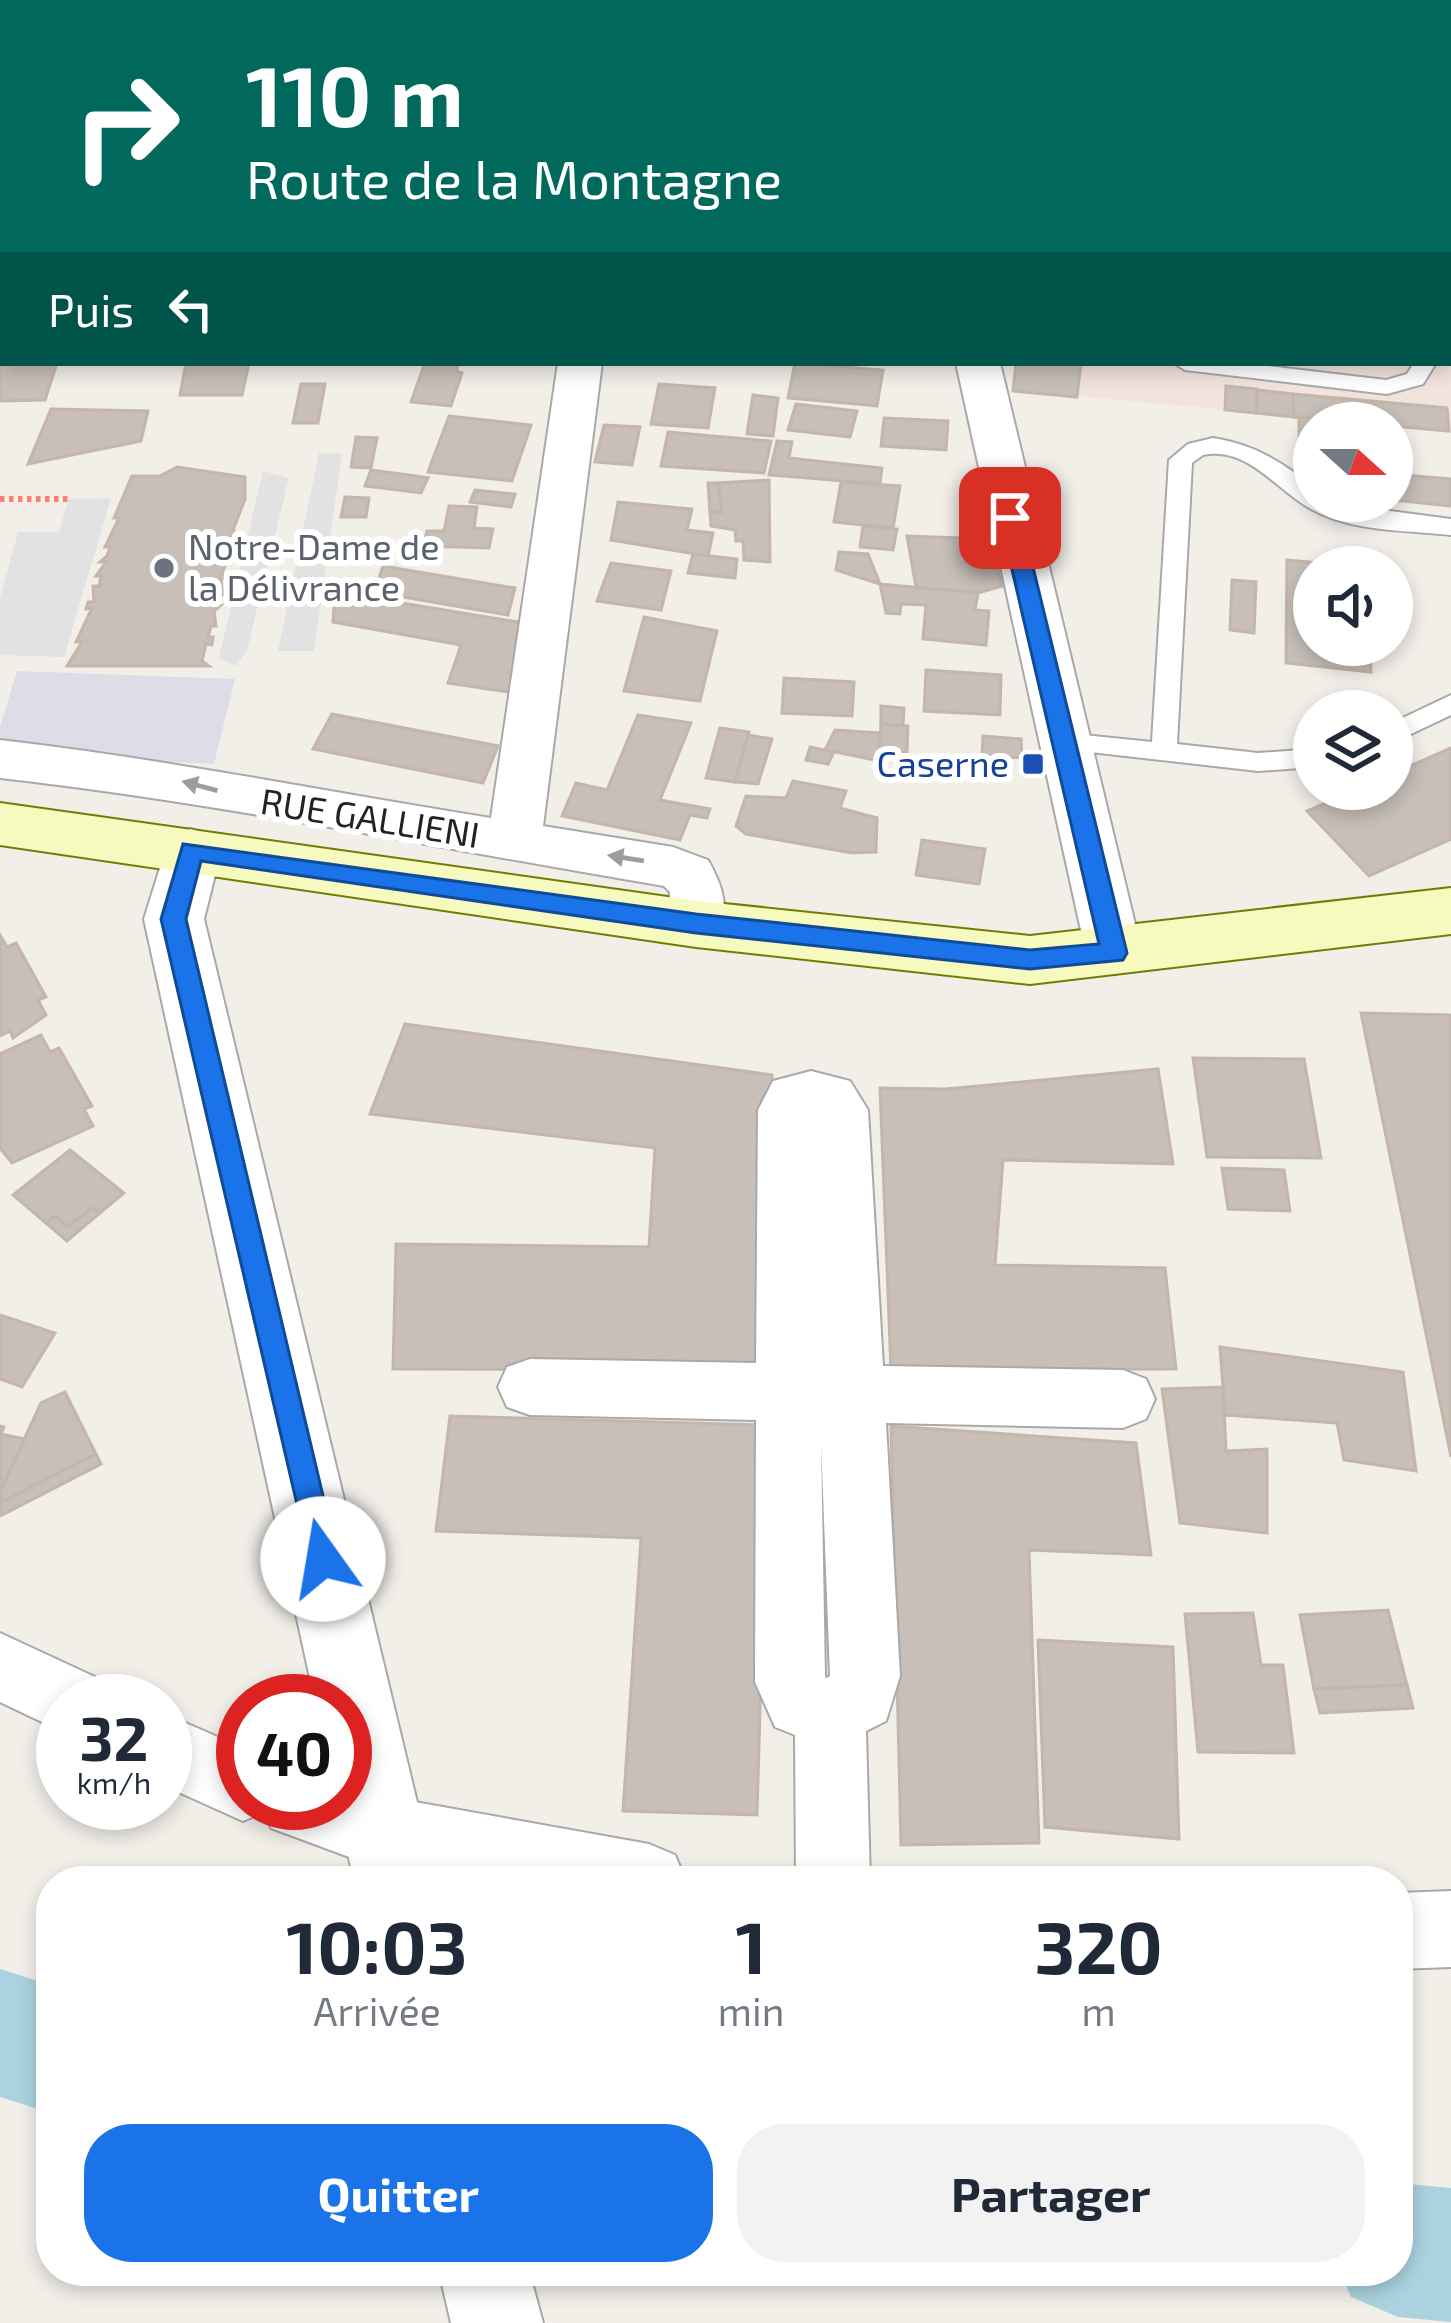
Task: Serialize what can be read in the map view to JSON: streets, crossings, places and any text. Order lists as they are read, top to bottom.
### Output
{
  "streets": {
    "street": ["RUE GALLIENI"]
  },
  "one_way": ["RUE GALLIENI"],
  "places": {
    "other": ["Notre-Dame de la Délivrance"],
    "transit": ["Caserne"]
  },
  "north": "right",
  "page": {
    "turn": ["110 m", "Route de la Montagne"],
    "then": "Puis",
    "speed": "32 km/h",
    "limit": "40",
    "eta": [
      "10:03",
      "Arrivée",
      "1",
      "min",
      "320",
      "m"
    ],
    "buttons": ["Quitter", "Partager"]
  }
}
